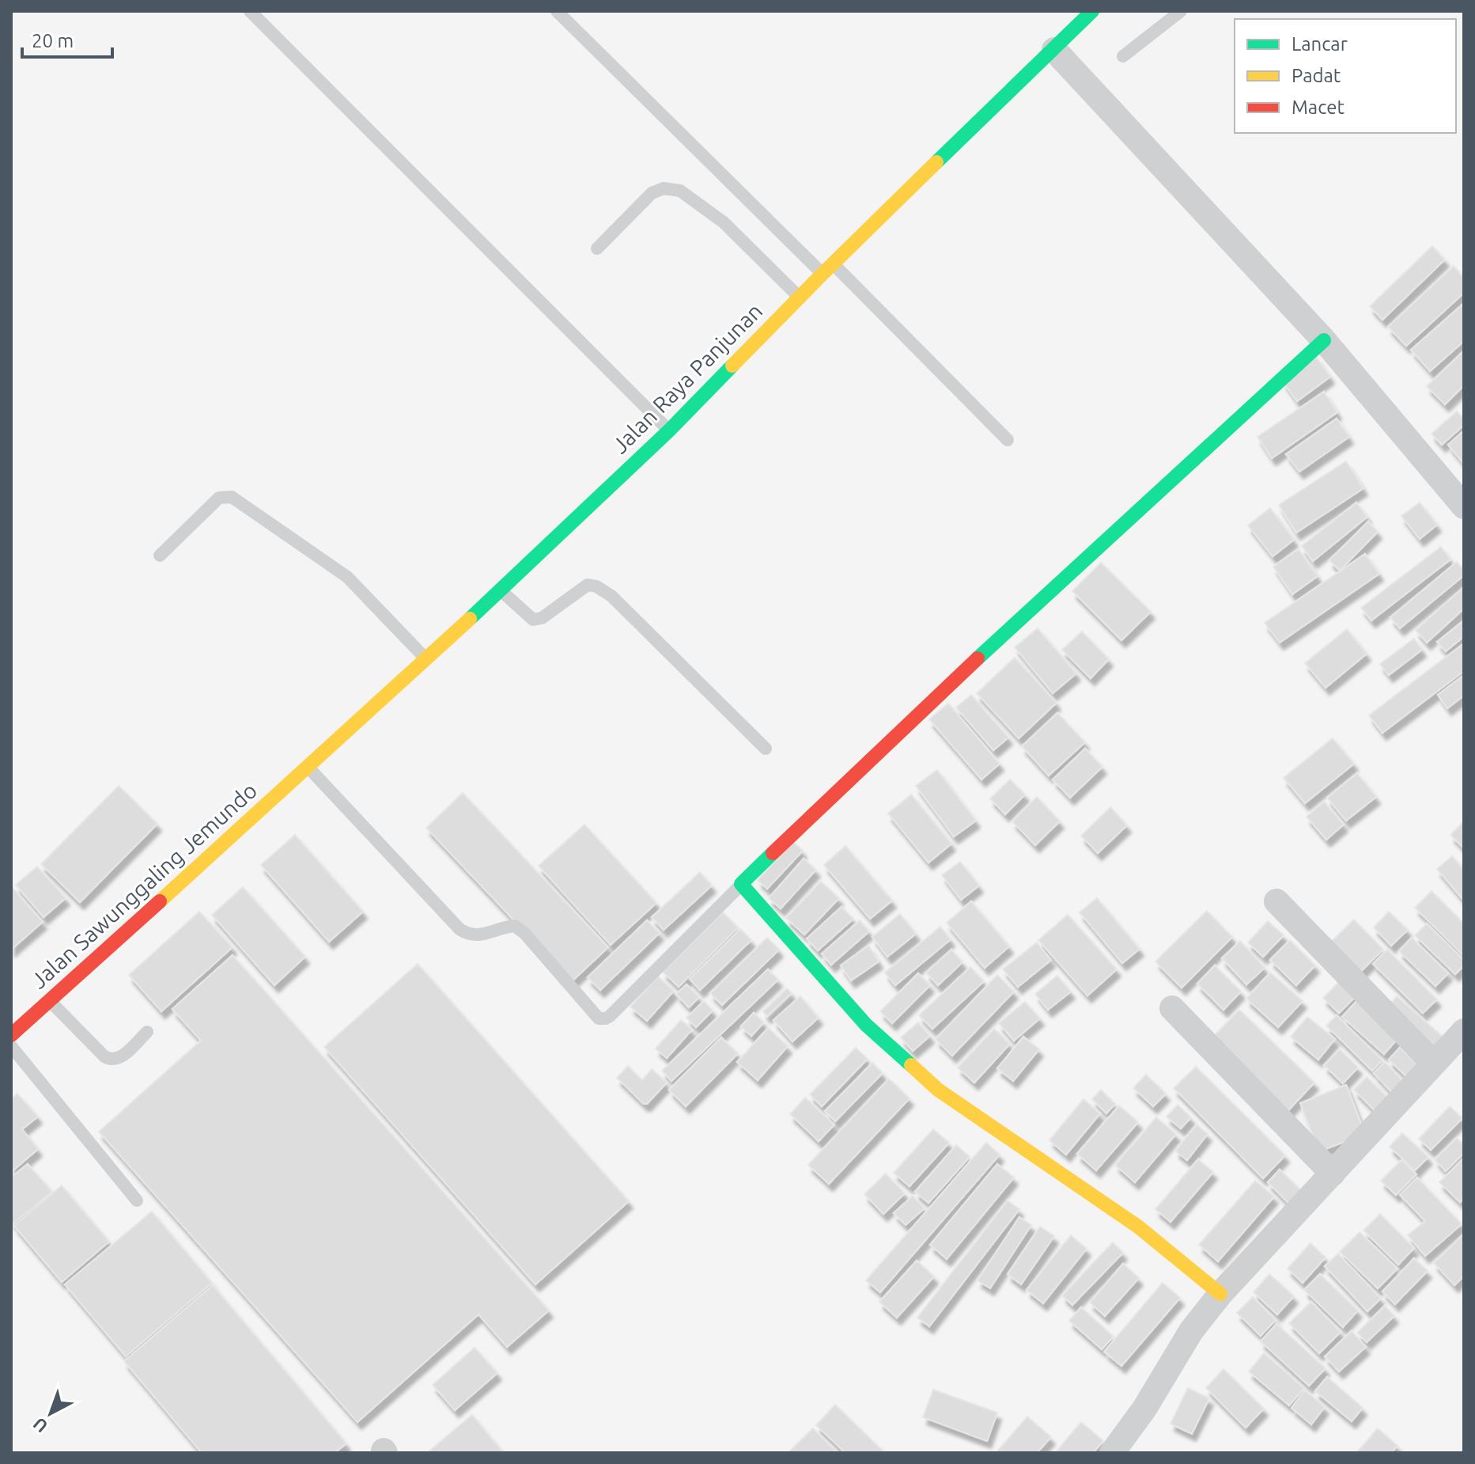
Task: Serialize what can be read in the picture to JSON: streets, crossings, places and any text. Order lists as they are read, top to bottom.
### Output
{
  "streets": {
    "main road": ["Jalan Raya Panjunan", "Jalan Sawunggaling Jemundo"]
  },
  "crossings": [
    ["Jalan Raya Panjunan", "Jalan Sawunggaling Jemundo"]
  ],
  "legend": ["Lancar", "Padat", "Macet"],
  "scale_bar": "20 m",
  "north": "bottom left"
}
